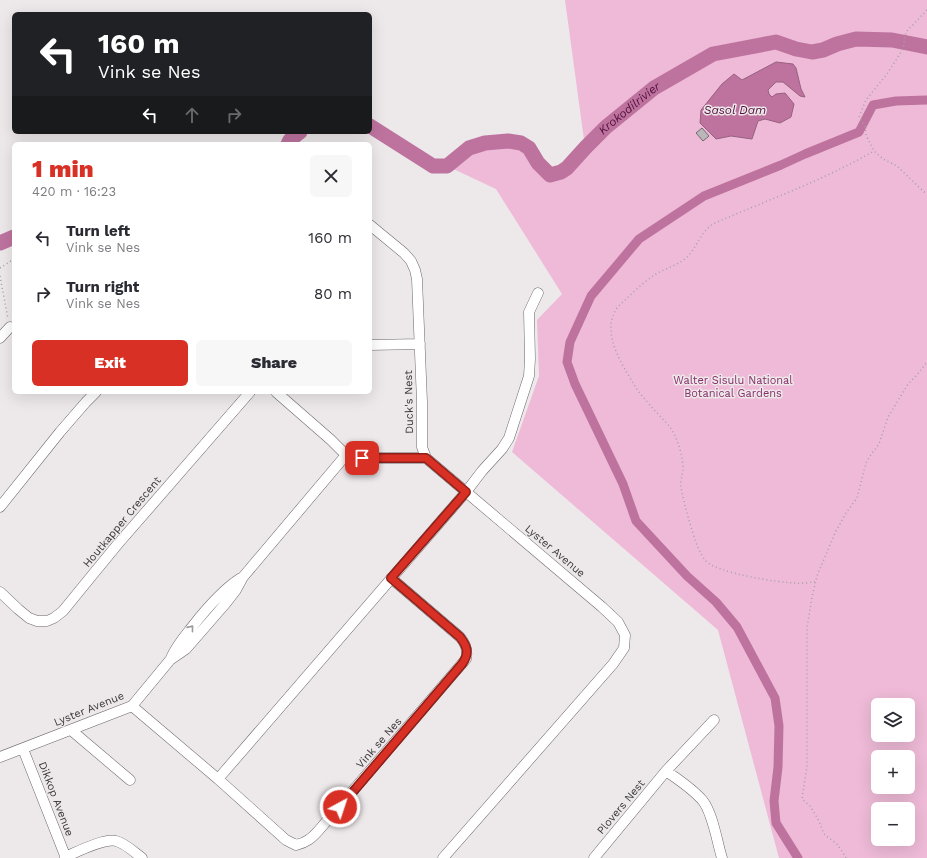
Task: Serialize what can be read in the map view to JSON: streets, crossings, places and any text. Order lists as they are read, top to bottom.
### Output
{
  "streets": {
    "street": [
      "Duck's Nest",
      "Houtkapper Crescent",
      "Lyster Avenue",
      "Vink se Nes",
      "Dikkop Avenue",
      "Plovers Nest"
    ]
  },
  "crossings": [
    ["Duck's Nest", "Lyster Avenue"],
    ["Lyster Avenue", "Vink se Nes"],
    ["Lyster Avenue", "Dikkop Avenue"]
  ],
  "water": ["Krokodilrivier", "Sasol Dam"],
  "parks": ["Walter Sisulu National Botanical Gardens"],
  "page": {
    "turn": ["160 m", "Vink se Nes"],
    "heading": ["1 min", "420 m · 16:23"],
    "list": [
      {
        "name": "Turn left",
        "note": "Vink se Nes",
        "value": "160 m"
      },
      {
        "name": "Turn right",
        "note": "Vink se Nes",
        "value": "80 m"
      }
    ],
    "buttons": ["Exit", "Share"],
    "map_buttons": ["+", "−"]
  }
}
